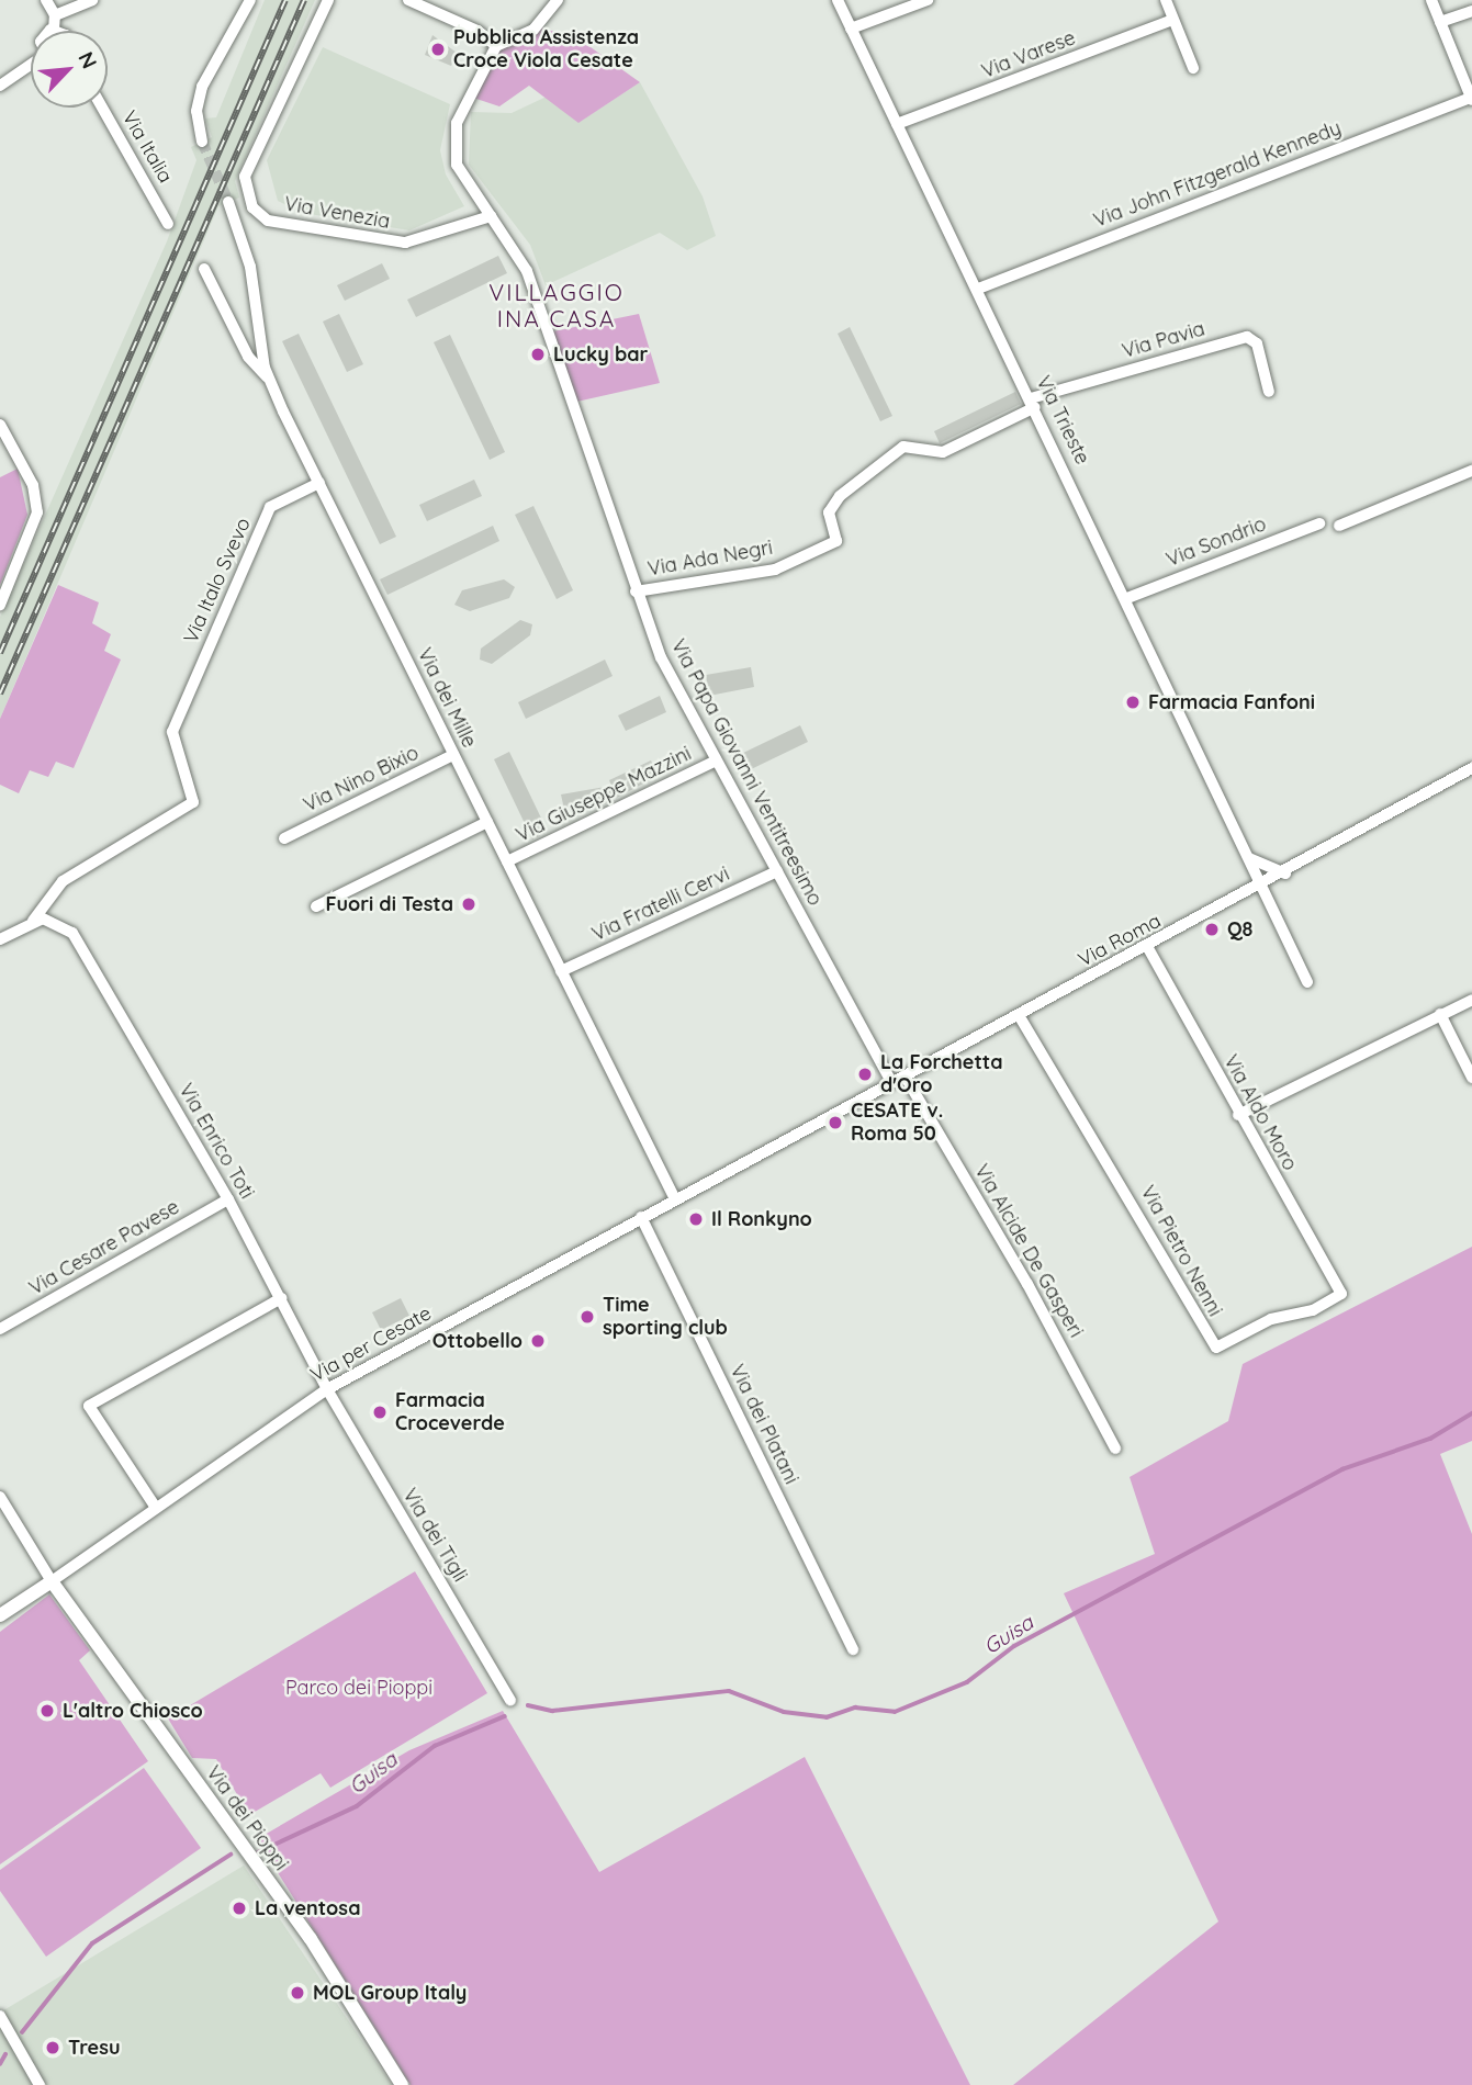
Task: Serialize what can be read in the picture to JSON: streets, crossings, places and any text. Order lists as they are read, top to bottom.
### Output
{
  "streets": {
    "street": [
      "Via Varese",
      "Via Italia",
      "Via John Fitzgerald Kennedy",
      "Via Venezia",
      "Via Pavia",
      "Via Trieste",
      "Via Sondrio",
      "Via Ada Negri",
      "Via Italo Svevo",
      "Via dei Mille",
      "Via Papa Giovanni Ventitreesimo",
      "Via Nino Bixio",
      "Via Giuseppe Mazzini",
      "Via Fratelli Cervi",
      "Via Roma",
      "Via Aldo Moro",
      "Via Enrico Toti",
      "Via Cesare Pavese",
      "Via Alcide De Gasperi",
      "Via Pietro Nenni",
      "Via per Cesate",
      "Via dei Platani",
      "Via dei Tigli",
      "Via dei Pioppi"
    ]
  },
  "crossings": [
    ["Via Varese", "Via Trieste"],
    ["Via John Fitzgerald Kennedy", "Via Trieste"],
    ["Via Venezia", "Via Papa Giovanni Ventitreesimo"],
    ["Via Pavia", "Via Trieste"],
    ["Via Pavia", "Via Ada Negri"],
    ["Via Trieste", "Via Sondrio"],
    ["Via Trieste", "Via Ada Negri"],
    ["Via Trieste", "Via Roma"],
    ["Via Ada Negri", "Via Papa Giovanni Ventitreesimo"],
    ["Via Italo Svevo", "Via dei Mille"],
    ["Via dei Mille", "Via Nino Bixio"],
    ["Via dei Mille", "Via Giuseppe Mazzini"],
    ["Via dei Mille", "Via Fratelli Cervi"],
    ["Via dei Mille", "Via per Cesate"],
    ["Via Papa Giovanni Ventitreesimo", "Via Giuseppe Mazzini"],
    ["Via Papa Giovanni Ventitreesimo", "Via Fratelli Cervi"],
    ["Via Papa Giovanni Ventitreesimo", "Via Roma"],
    ["Via Roma", "Via Aldo Moro"],
    ["Via Roma", "Via Alcide De Gasperi"],
    ["Via Roma", "Via Pietro Nenni"],
    ["Via Roma", "Via per Cesate"],
    ["Via Aldo Moro", "Via Pietro Nenni"],
    ["Via Enrico Toti", "Via Cesare Pavese"],
    ["Via Enrico Toti", "Via per Cesate"],
    ["Via Enrico Toti", "Via dei Tigli"],
    ["Via per Cesate", "Via dei Platani"],
    ["Via per Cesate", "Via dei Tigli"],
    ["Via per Cesate", "Via dei Pioppi"]
  ],
  "districts": ["VILLAGGIO INA CASA"],
  "water": ["Guisa"],
  "parks": ["Parco dei Pioppi"],
  "places": [
    "Pubblica Assistenza Croce Viola Cesate",
    "Lucky bar",
    "Farmacia Fanfoni",
    "Fuori di Testa",
    "Q8",
    "La Forchetta d'Oro",
    "CESATE v. Roma 50",
    "Il Ronkyno",
    "Time sporting club",
    "Ottobello",
    "Farmacia Croceverde",
    "L'altro Chiosco",
    "La ventosa",
    "MOL Group Italy",
    "Tresu"
  ],
  "north": "top right"
}
